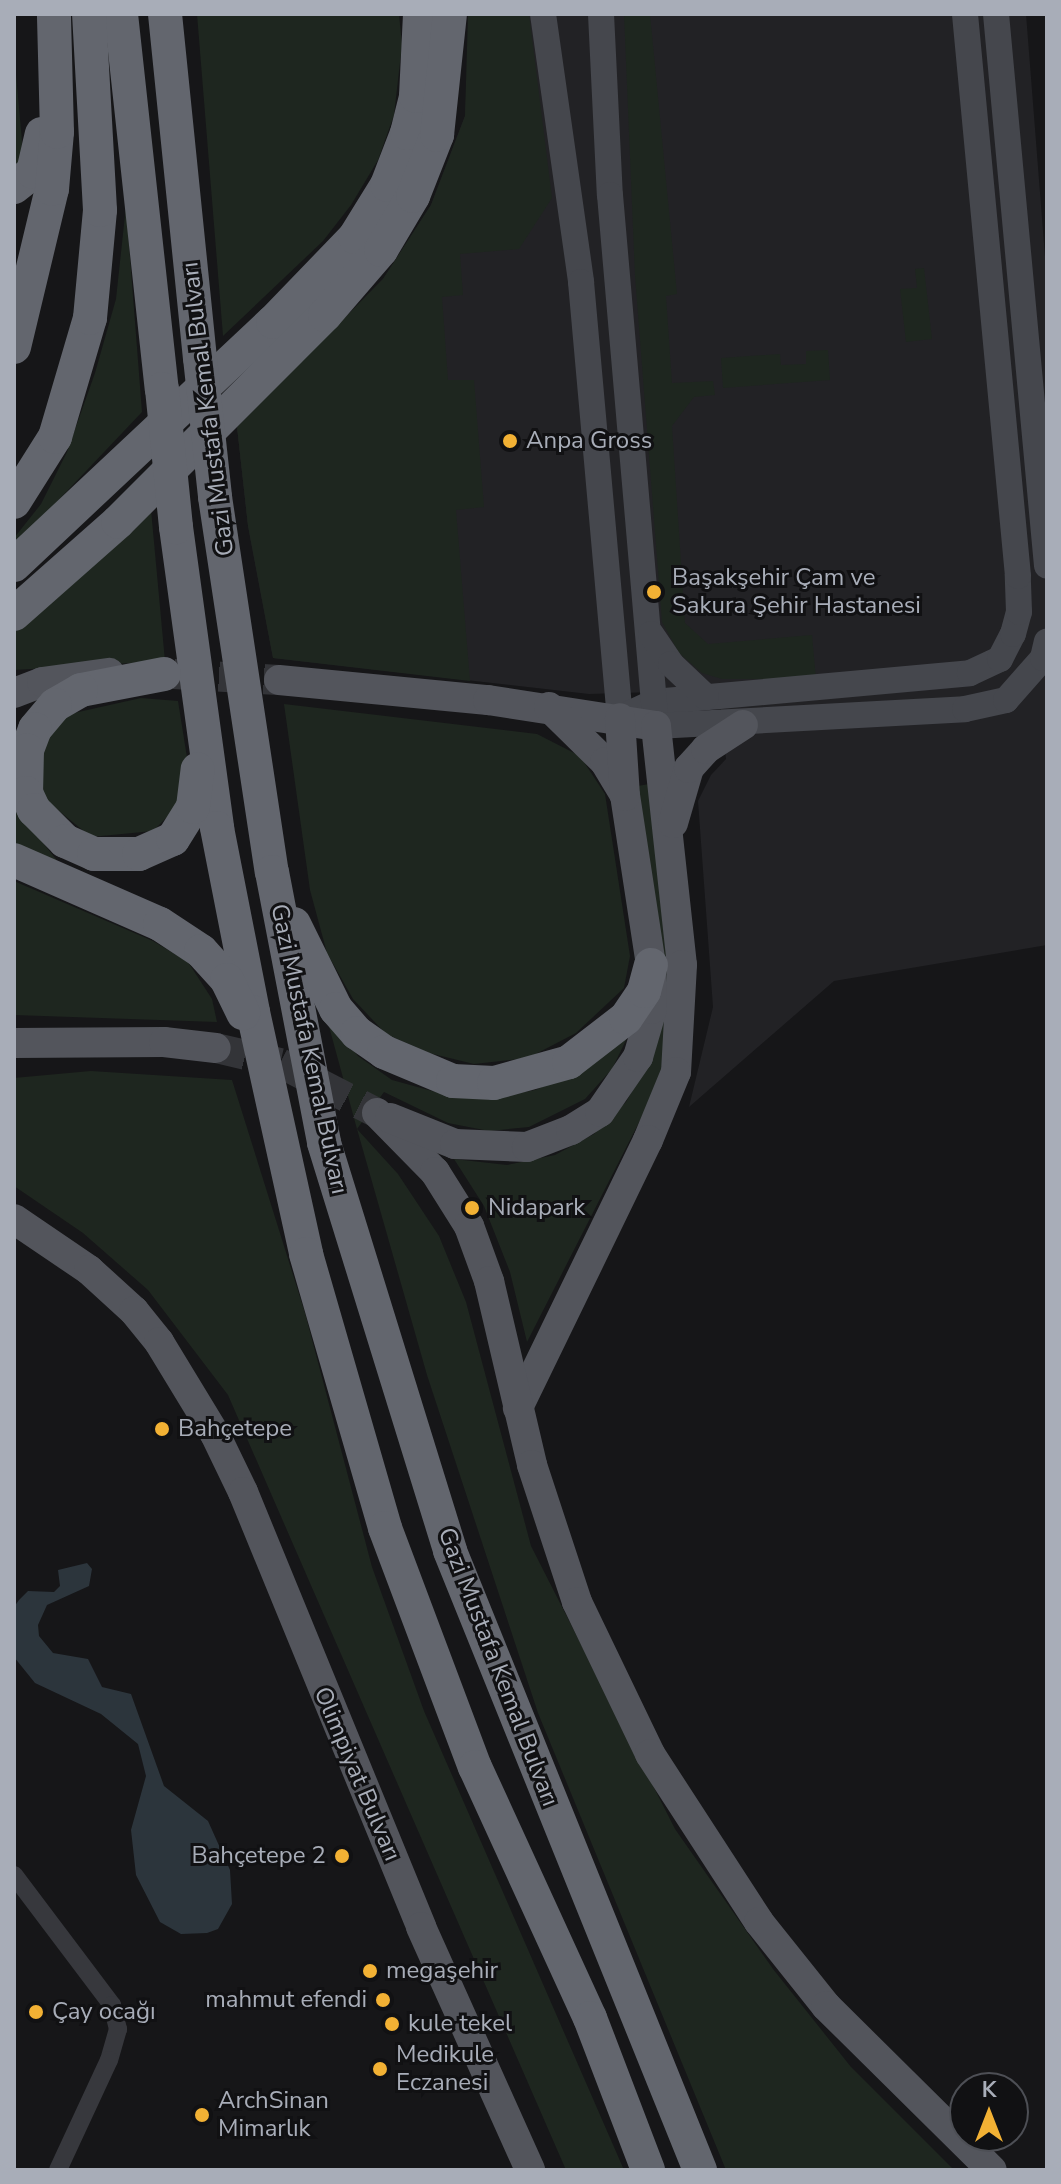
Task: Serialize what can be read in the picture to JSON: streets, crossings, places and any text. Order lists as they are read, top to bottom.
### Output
{
  "streets": {
    "highway": ["Gazi Mustafa Kemal Bulvarı"],
    "main road": ["Olimpiyat Bulvarı"]
  },
  "places": [
    "Anpa Gross",
    "Başakşehir Çam ve Sakura Şehir Hastanesi",
    "Nidapark",
    "Bahçetepe",
    "Bahçetepe 2",
    "megaşehir",
    "mahmut efendi",
    "Çay ocağı",
    "kule tekel",
    "Medikule Eczanesi",
    "ArchSinan Mimarlık"
  ],
  "north": "top"
}
